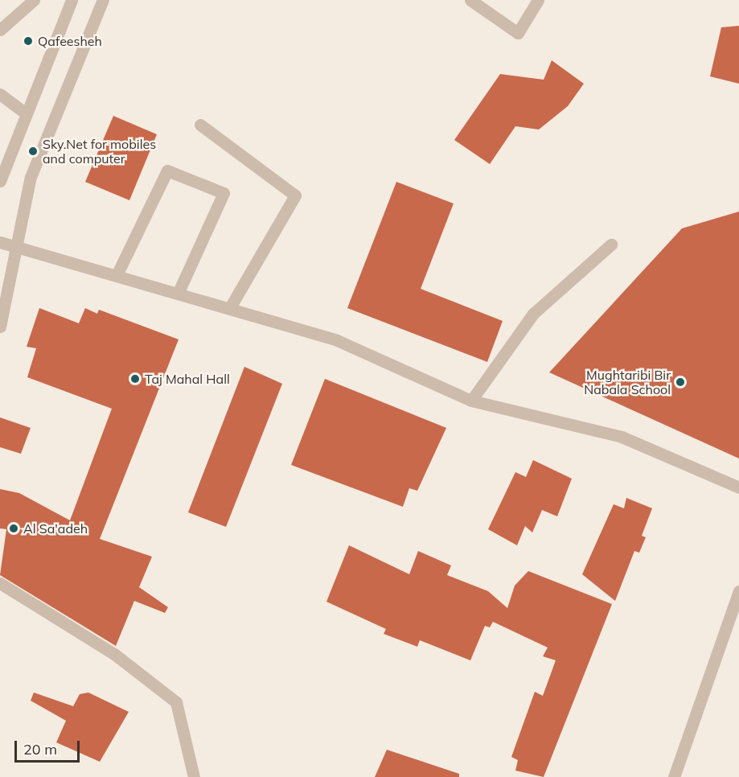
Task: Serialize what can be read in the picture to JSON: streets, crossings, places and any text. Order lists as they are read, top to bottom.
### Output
{
  "places": [
    "Qafeesheh",
    "Sky.Net for mobiles and computer",
    "Taj Mahal Hall",
    "Mughtaribi Bir Nabala School",
    "Al Sa'adeh"
  ],
  "scale_bar": "20 m"
}
